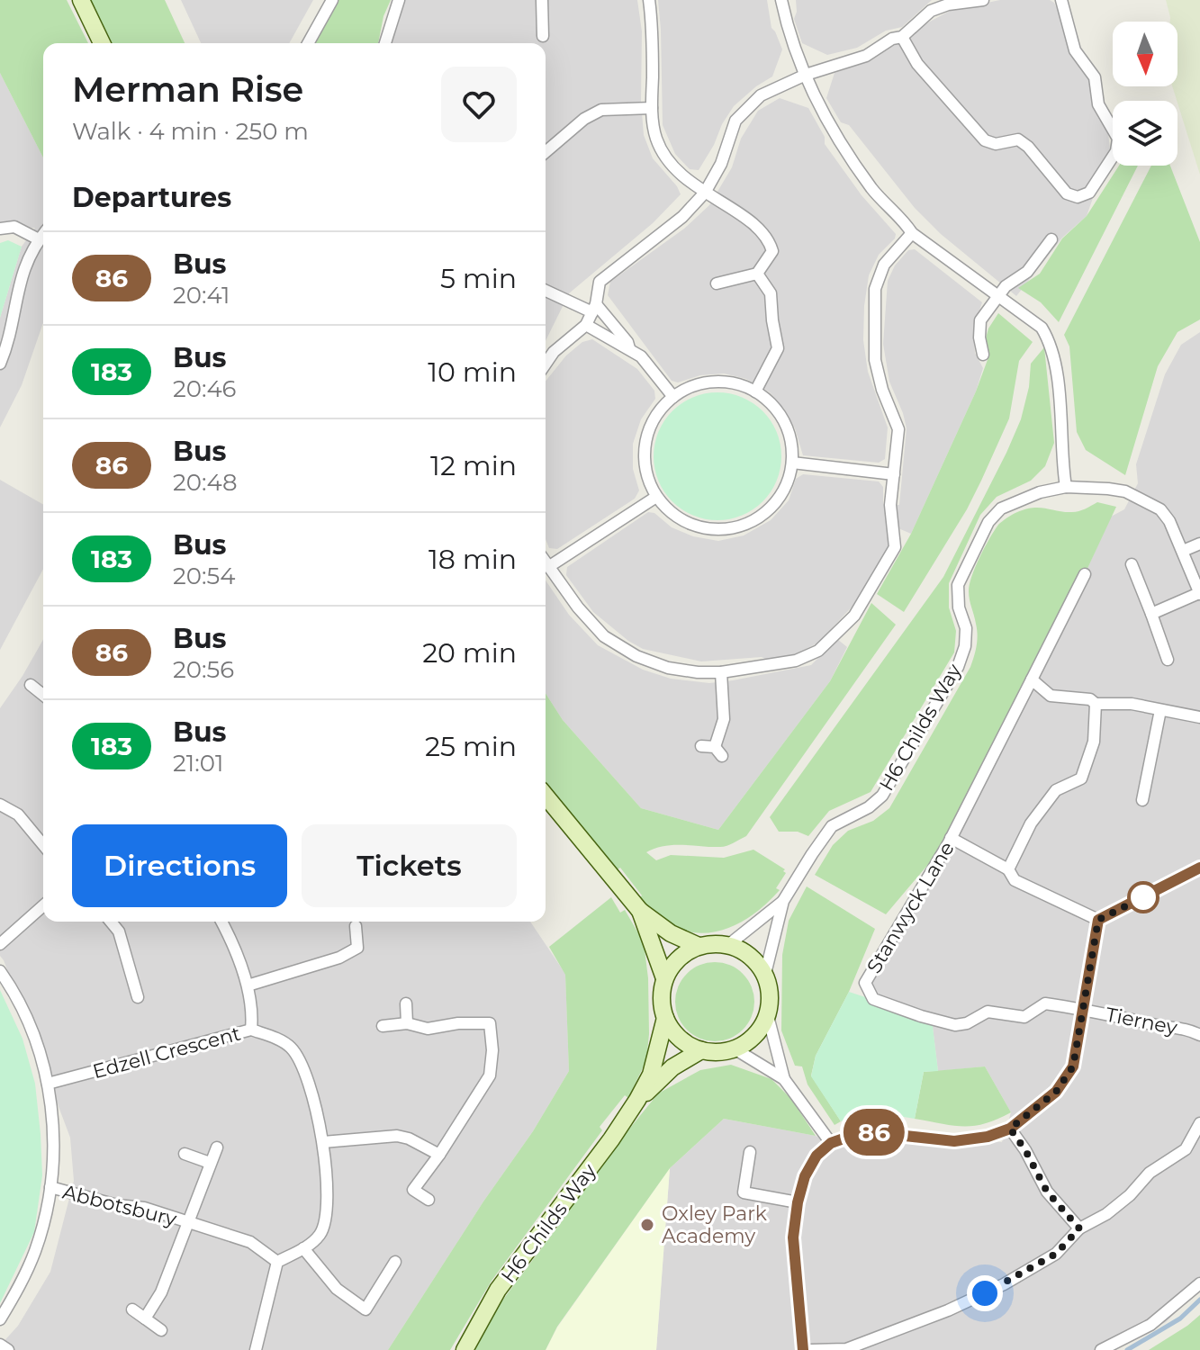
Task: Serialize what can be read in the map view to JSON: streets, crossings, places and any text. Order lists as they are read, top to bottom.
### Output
{
  "streets": {
    "street": [
      "H6 Childs Way",
      "Stanwyck Lane",
      "Tierney",
      "Edzell Crescent",
      "Abbotsbury"
    ]
  },
  "crossings": [
    ["Stanwyck Lane", "Tierney"],
    ["Edzell Crescent", "Abbotsbury"]
  ],
  "places": ["Oxley Park Academy"],
  "lines": ["bus line 86"],
  "north": "bottom",
  "page": {
    "on_map": "86",
    "heading": [
      ["Merman Rise", "Walk · 4 min · 250 m"],
      "Departures"
    ],
    "list": [
      {
        "mark": "86",
        "name": "Bus",
        "note": "20:41",
        "value": "5 min"
      },
      {
        "mark": "183",
        "name": "Bus",
        "note": "20:46",
        "value": "10 min"
      },
      {
        "mark": "86",
        "name": "Bus",
        "note": "20:48",
        "value": "12 min"
      },
      {
        "mark": "183",
        "name": "Bus",
        "note": "20:54",
        "value": "18 min"
      },
      {
        "mark": "86",
        "name": "Bus",
        "note": "20:56",
        "value": "20 min"
      },
      {
        "mark": "183",
        "name": "Bus",
        "note": "21:01",
        "value": "25 min"
      }
    ],
    "buttons": ["Directions", "Tickets"]
  }
}
